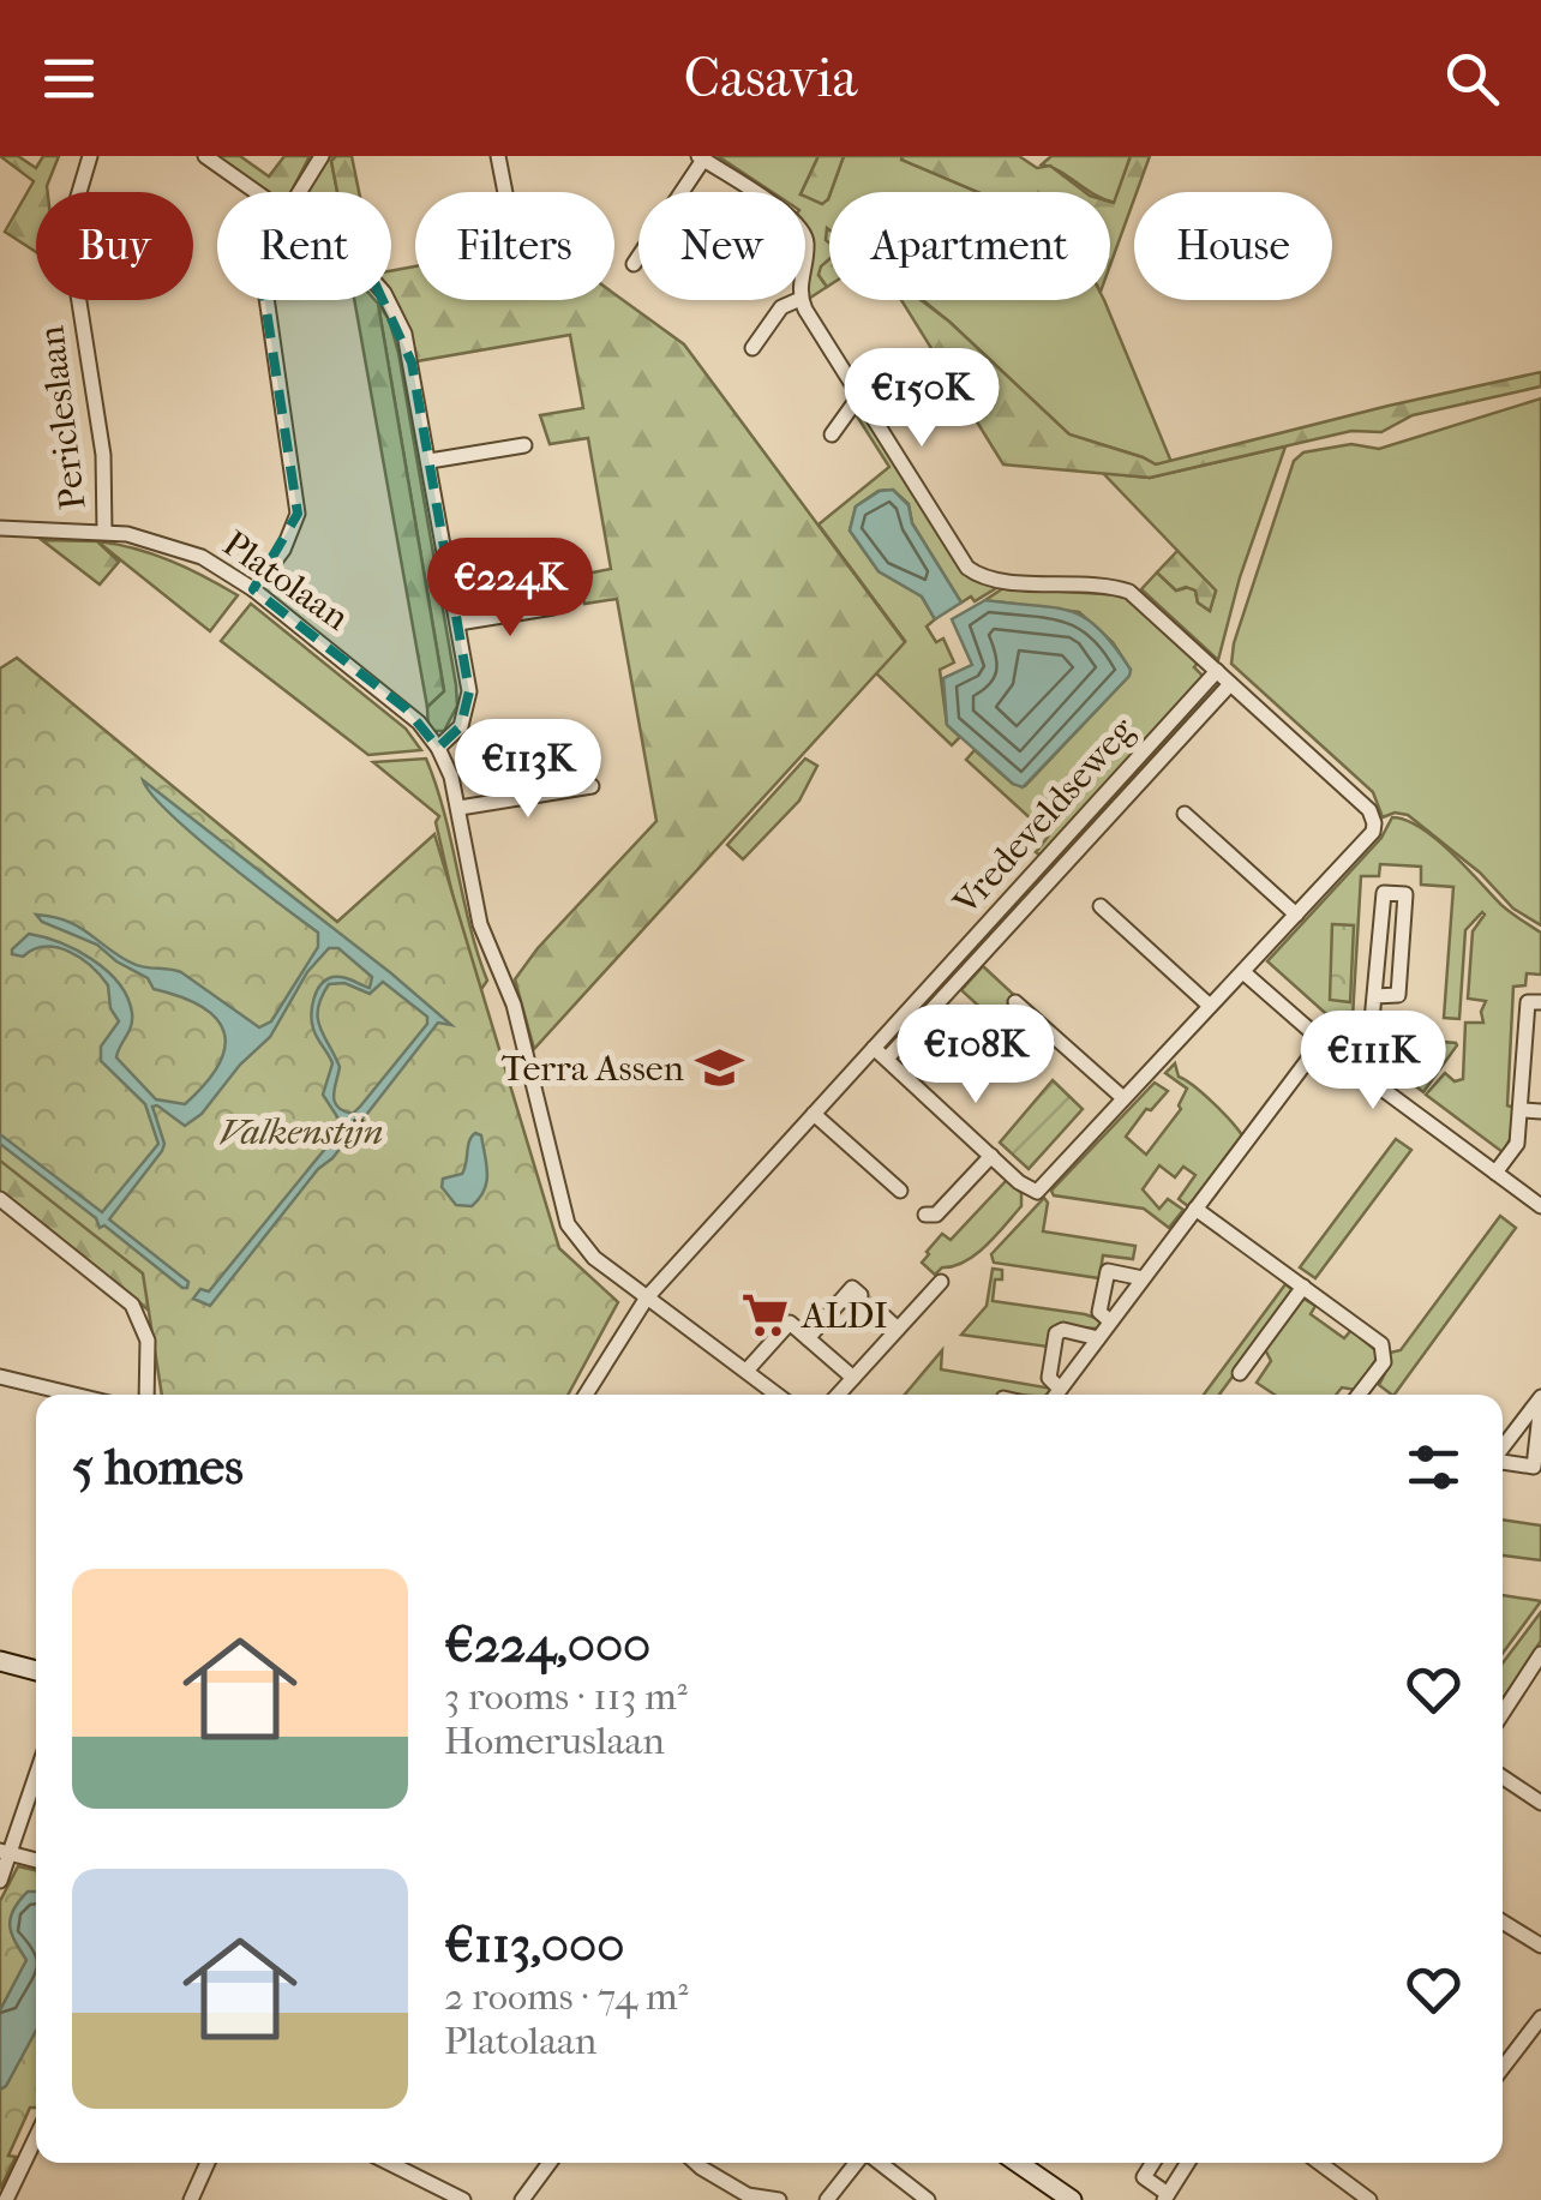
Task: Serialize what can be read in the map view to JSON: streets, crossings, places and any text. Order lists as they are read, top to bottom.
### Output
{
  "streets": {
    "street": ["Pericleslaan", "Platolaan", "Vredeveldseweg"]
  },
  "crossings": [
    ["Pericleslaan", "Platolaan"],
    ["Platolaan", "Vredeveldseweg"]
  ],
  "parks": ["Valkenstijn"],
  "places": {
    "school or university": ["Terra Assen"],
    "supermarket": ["ALDI"]
  },
  "page": {
    "header": "Casavia",
    "chip": [
      "Buy",
      "Rent",
      "Filters",
      "New",
      "Apartment",
      "House"
    ],
    "price": [
      "€150K",
      "€224K",
      "€113K",
      "€108K",
      "€111K"
    ],
    "heading": "5 homes",
    "list": [
      {
        "name": "€224,000",
        "note": "3 rooms · 113 m² · Homeruslaan"
      },
      {
        "name": "€113,000",
        "note": "2 rooms · 74 m² · Platolaan"
      }
    ]
  }
}
